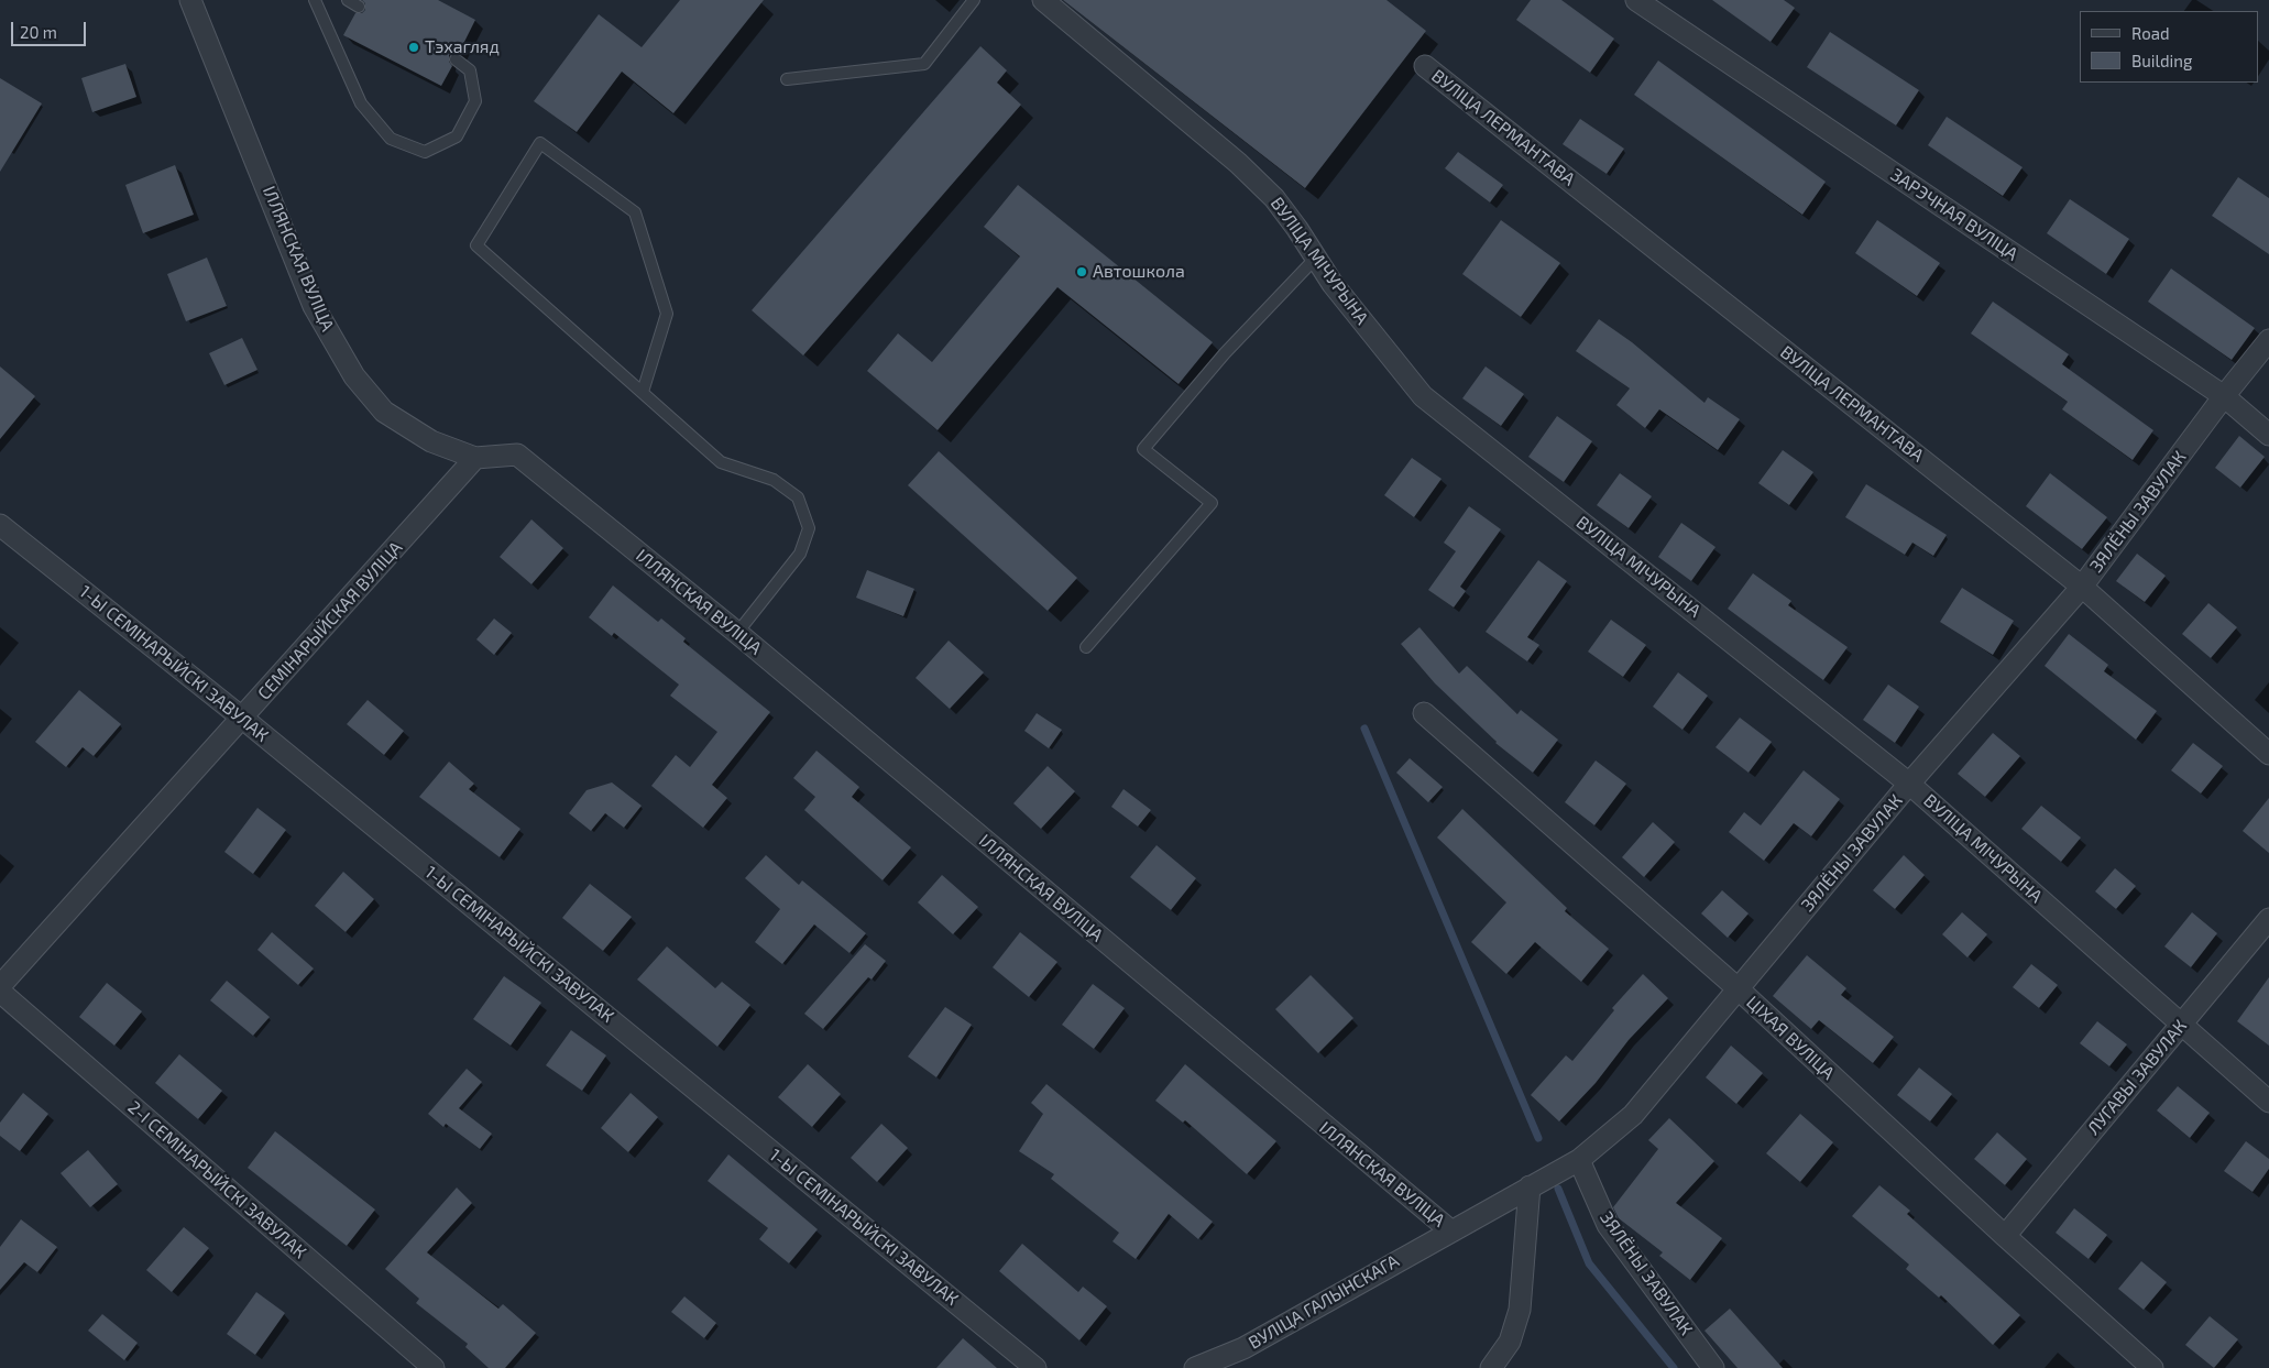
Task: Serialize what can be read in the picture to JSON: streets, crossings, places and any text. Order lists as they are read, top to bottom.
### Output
{
  "streets": {
    "street": [
      "ВУЛІЦА ЛЕРМАНТАВА",
      "ЗАРЭЧНАЯ ВУЛІЦА",
      "ІЛЛЯНСКАЯ ВУЛІЦА",
      "ВУЛІЦА МІЧУРЫНА",
      "ЗЯЛЁНЫ ЗАВУЛАК",
      "СЕМІНАРЫЙСКАЯ ВУЛІЦА",
      "1-Ы СЕМІНАРЫЙСКІ ЗАВУЛАК",
      "ЦІХАЯ ВУЛІЦА",
      "ЛУГАВЫ ЗАВУЛАК",
      "2-І СЕМІНАРЫЙСКІ ЗАВУЛАК",
      "ВУЛІЦА ГАЛЫНСКАГА"
    ]
  },
  "crossings": [
    ["ВУЛІЦА ЛЕРМАНТАВА", "ЗЯЛЁНЫ ЗАВУЛАК"],
    ["ЗАРЭЧНАЯ ВУЛІЦА", "ЗЯЛЁНЫ ЗАВУЛАК"],
    ["ІЛЛЯНСКАЯ ВУЛІЦА", "ЗЯЛЁНЫ ЗАВУЛАК"],
    ["ІЛЛЯНСКАЯ ВУЛІЦА", "СЕМІНАРЫЙСКАЯ ВУЛІЦА"],
    ["ІЛЛЯНСКАЯ ВУЛІЦА", "ВУЛІЦА ГАЛЫНСКАГА"],
    ["ВУЛІЦА МІЧУРЫНА", "ЗЯЛЁНЫ ЗАВУЛАК"],
    ["ВУЛІЦА МІЧУРЫНА", "ЛУГАВЫ ЗАВУЛАК"],
    ["ЗЯЛЁНЫ ЗАВУЛАК", "ЦІХАЯ ВУЛІЦА"],
    ["СЕМІНАРЫЙСКАЯ ВУЛІЦА", "1-Ы СЕМІНАРЫЙСКІ ЗАВУЛАК"],
    ["ЦІХАЯ ВУЛІЦА", "ЛУГАВЫ ЗАВУЛАК"]
  ],
  "places": ["Тэхагляд", "Автошкола"],
  "legend": ["Road", "Building"],
  "scale_bar": "20 m"
}
